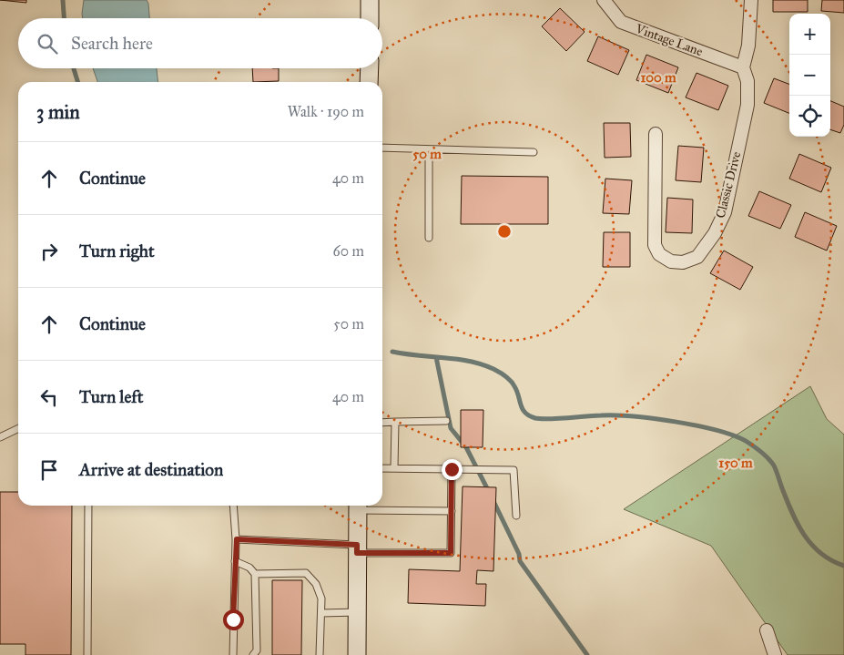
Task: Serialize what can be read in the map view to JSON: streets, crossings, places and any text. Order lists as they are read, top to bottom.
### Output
{
  "streets": {
    "street": ["Vintage Lane", "Classic Drive"]
  },
  "crossings": [
    ["Vintage Lane", "Classic Drive"]
  ],
  "page": {
    "map_buttons": ["+", "−"],
    "search": "Search here",
    "heading": ["3 min", "Walk · 190 m"],
    "list": [
      ["Continue", "40 m"],
      ["Turn right", "60 m"],
      ["Continue", "50 m"],
      ["Turn left", "40 m"],
      "Arrive at destination"
    ]
  },
  "rings": ["100 m", "50 m", "150 m"]
}
